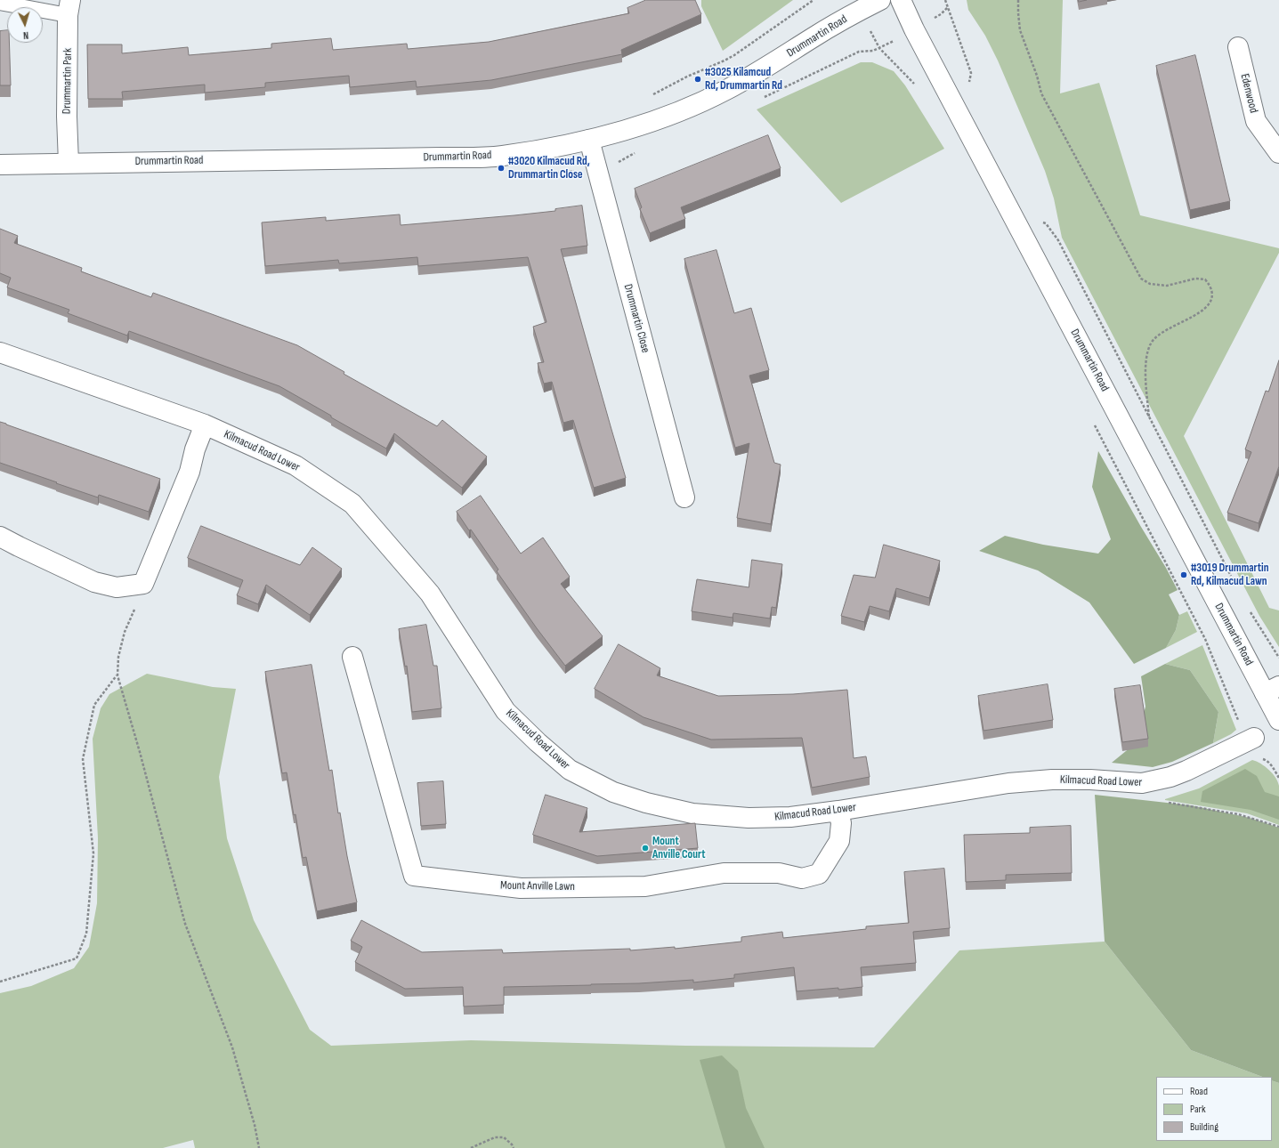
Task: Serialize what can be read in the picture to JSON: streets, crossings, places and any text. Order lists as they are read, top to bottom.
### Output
{
  "streets": {
    "street": [
      "Drummartin Road",
      "Drummartin Park",
      "Edenwood",
      "Drummartin Close",
      "Kilmacud Road Lower",
      "Mount Anville Lawn"
    ]
  },
  "crossings": [
    ["Drummartin Road", "Drummartin Park"],
    ["Drummartin Road", "Drummartin Close"],
    ["Kilmacud Road Lower", "Mount Anville Lawn"]
  ],
  "places": [
    "#3025 Kilamcud Rd, Drummartin Rd",
    "#3020 Kilmacud Rd, Drummartin Close",
    "#3019 Drummartin Rd, Kilmacud Lawn",
    "Mount Anville Court"
  ],
  "legend": ["Road", "Park", "Building"],
  "north": "bottom"
}
